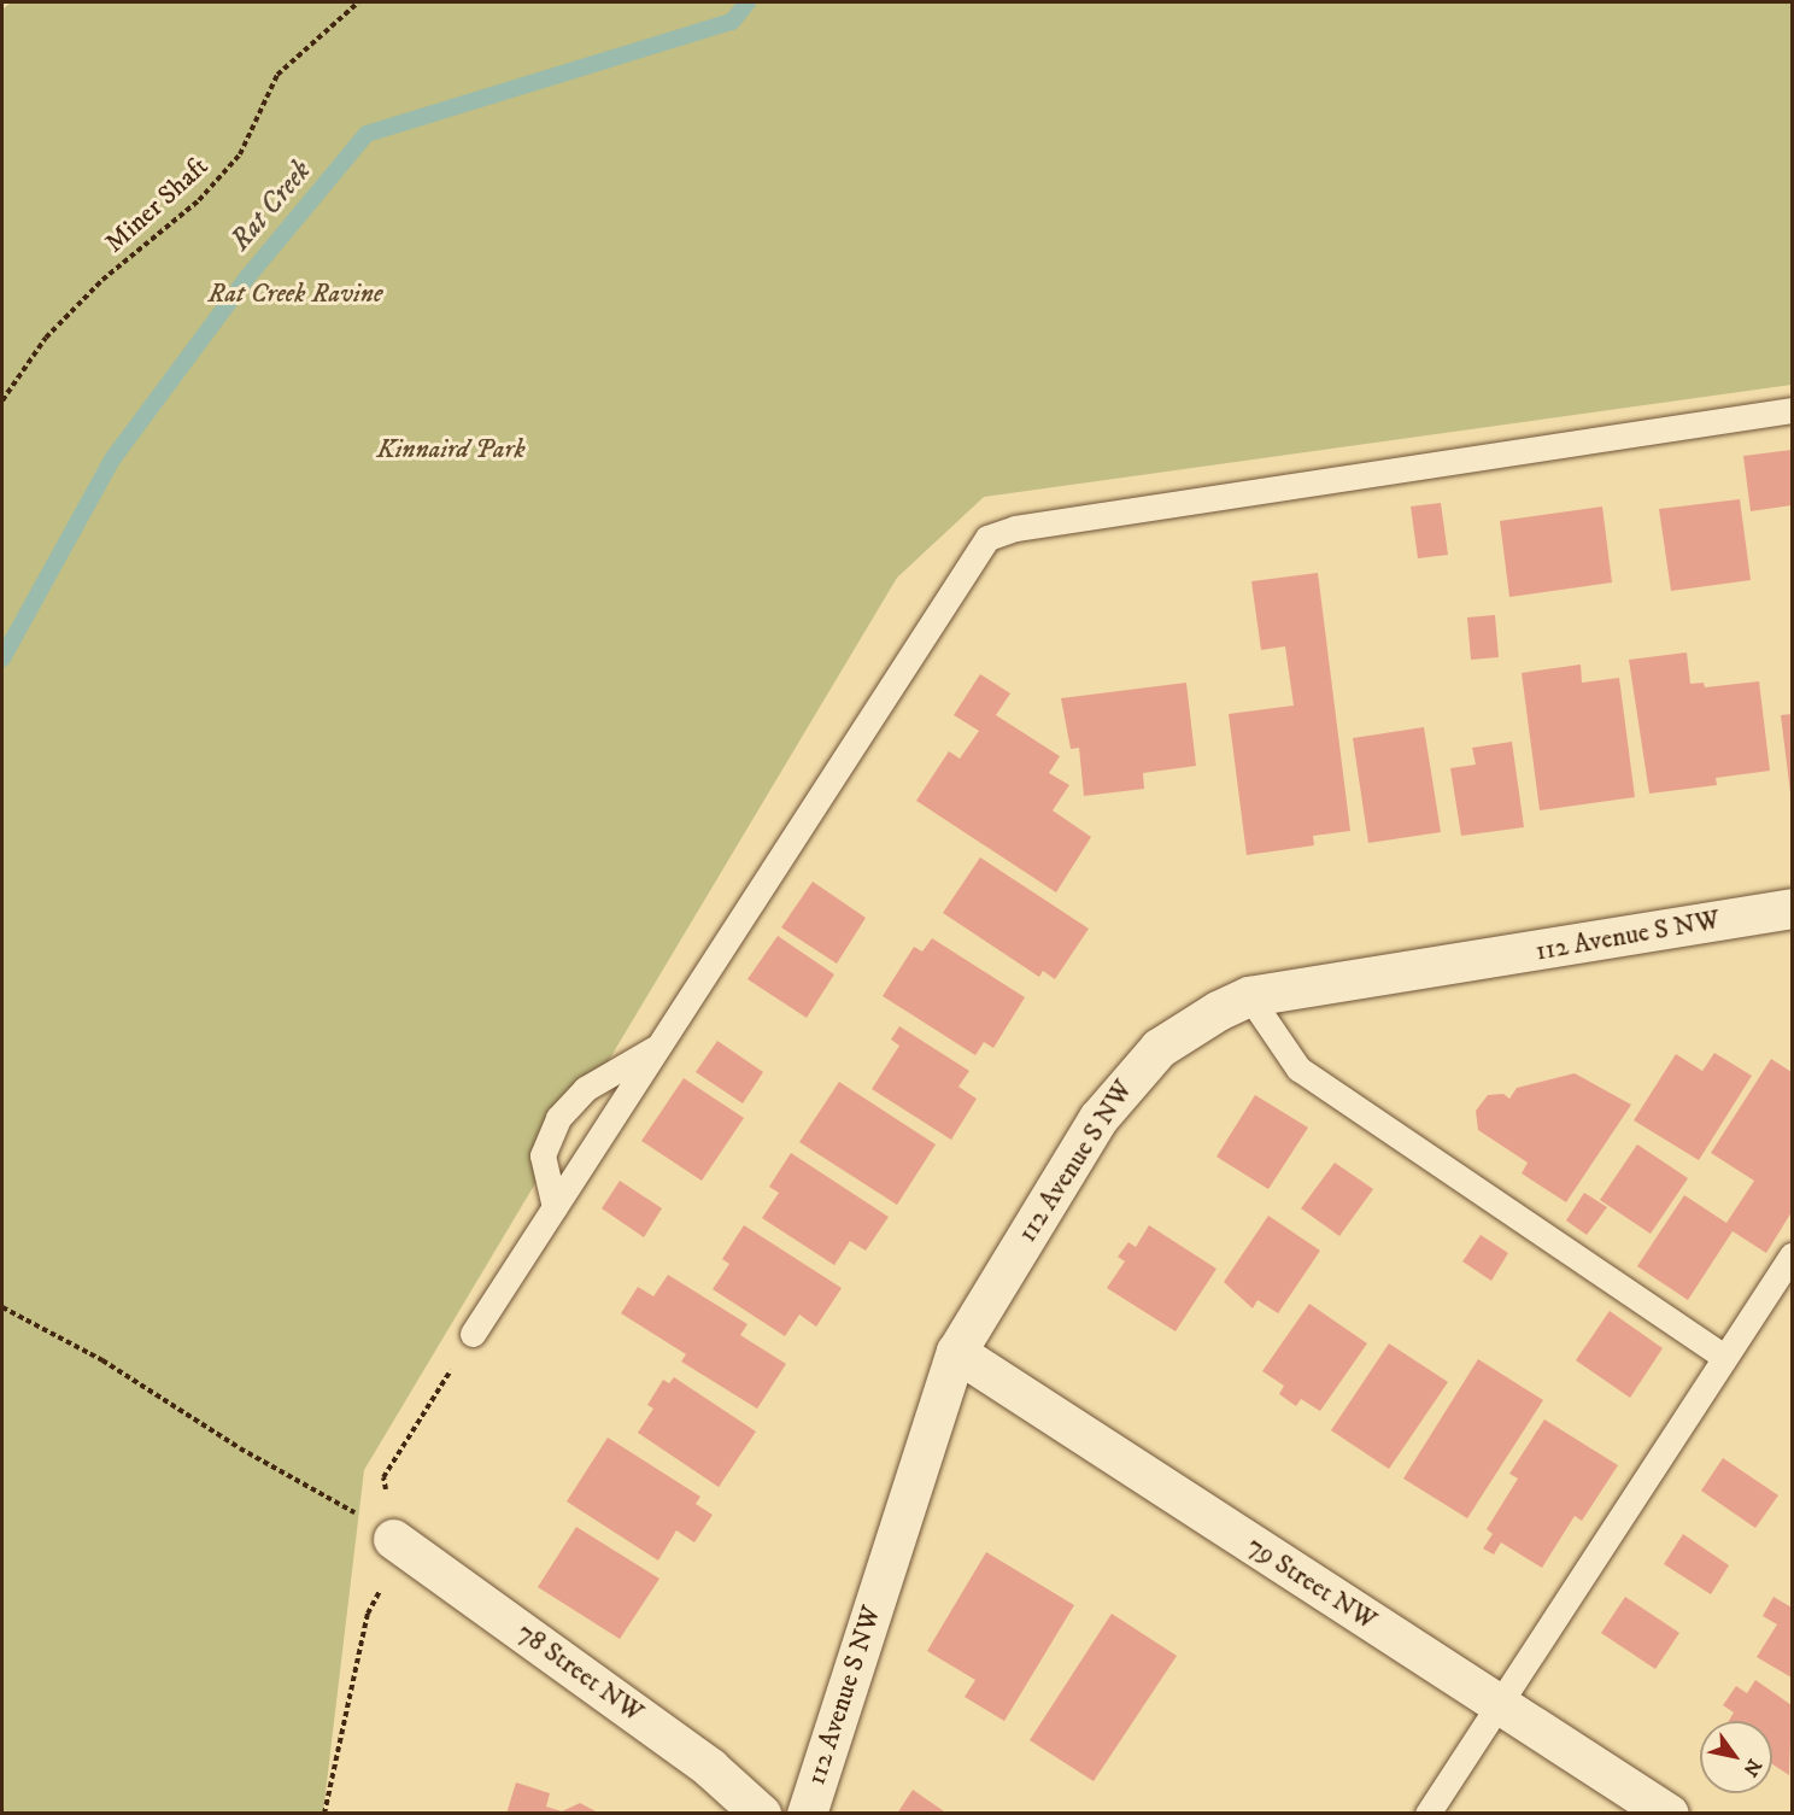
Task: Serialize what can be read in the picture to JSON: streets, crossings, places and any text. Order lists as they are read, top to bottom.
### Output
{
  "streets": {
    "street": ["112 Avenue S NW", "79 Street NW", "78 Street NW"],
    "path": ["Miner Shaft"]
  },
  "crossings": [
    ["112 Avenue S NW", "79 Street NW"]
  ],
  "water": ["Rat Creek"],
  "parks": ["Rat Creek Ravine", "Kinnaird Park"],
  "north": "bottom right"
}
